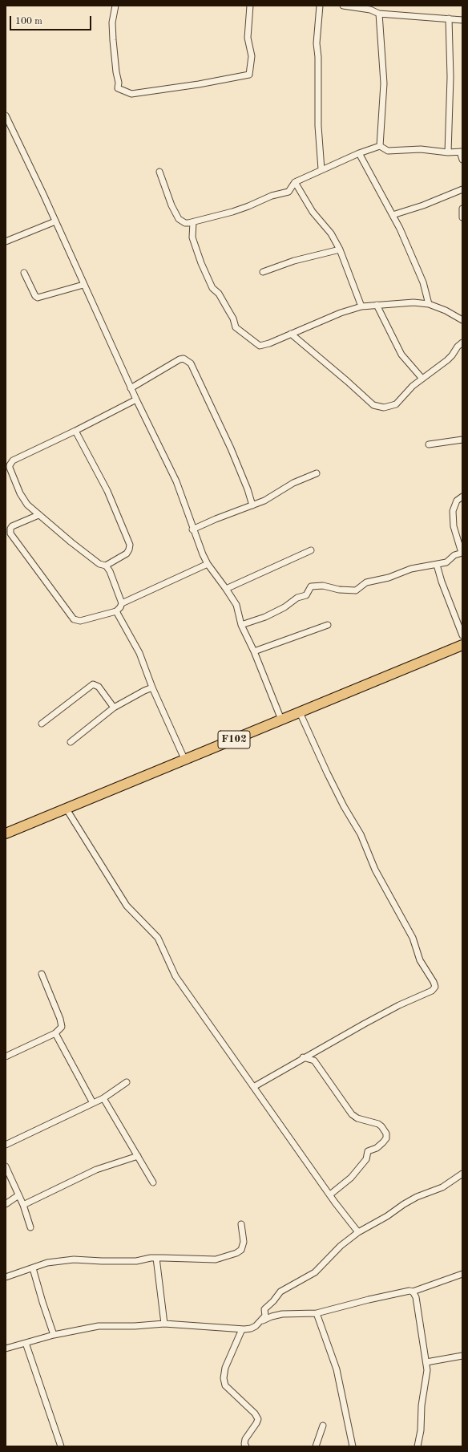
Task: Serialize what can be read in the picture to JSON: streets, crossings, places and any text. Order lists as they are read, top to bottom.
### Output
{
  "streets": {
    "main road": ["F102"]
  },
  "scale_bar": "100 m"
}
